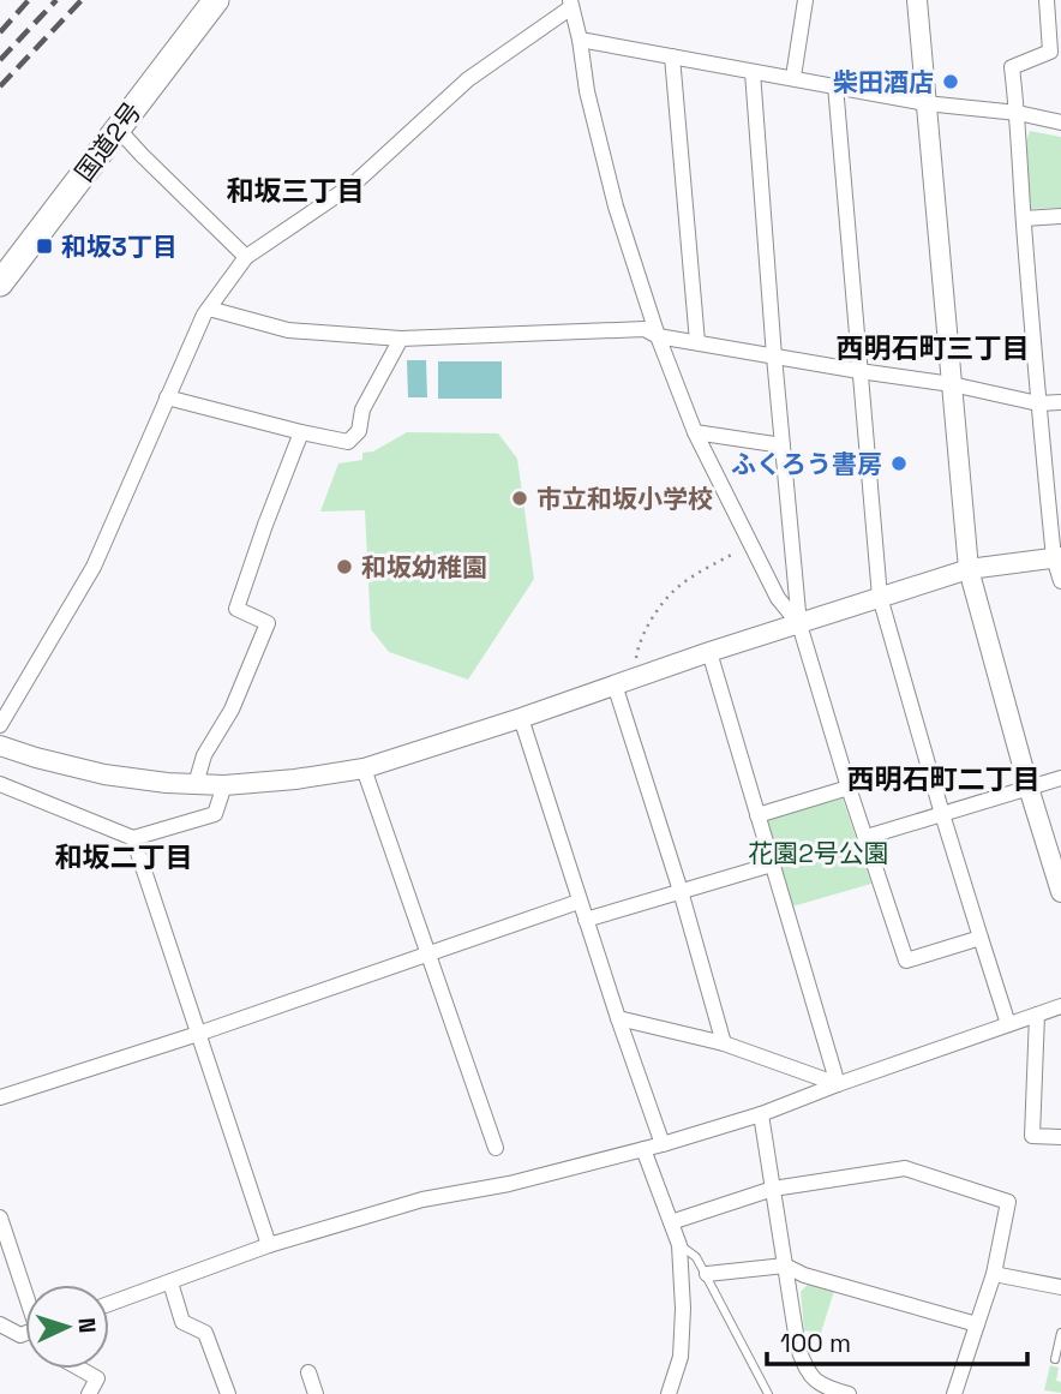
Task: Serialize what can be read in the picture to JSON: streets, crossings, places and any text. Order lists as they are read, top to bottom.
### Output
{
  "streets": {
    "highway": ["国道2号"]
  },
  "districts": [
    "和坂三丁目",
    "西明石町三丁目",
    "西明石町二丁目",
    "和坂二丁目"
  ],
  "parks": ["花園2号公園"],
  "places": {
    "other": [
      "柴田酒店",
      "ふくろう書房",
      "市立和坂小学校",
      "和坂幼稚園"
    ],
    "transit": ["和坂3丁目"]
  },
  "scale_bar": "100 m",
  "north": "right"
}
